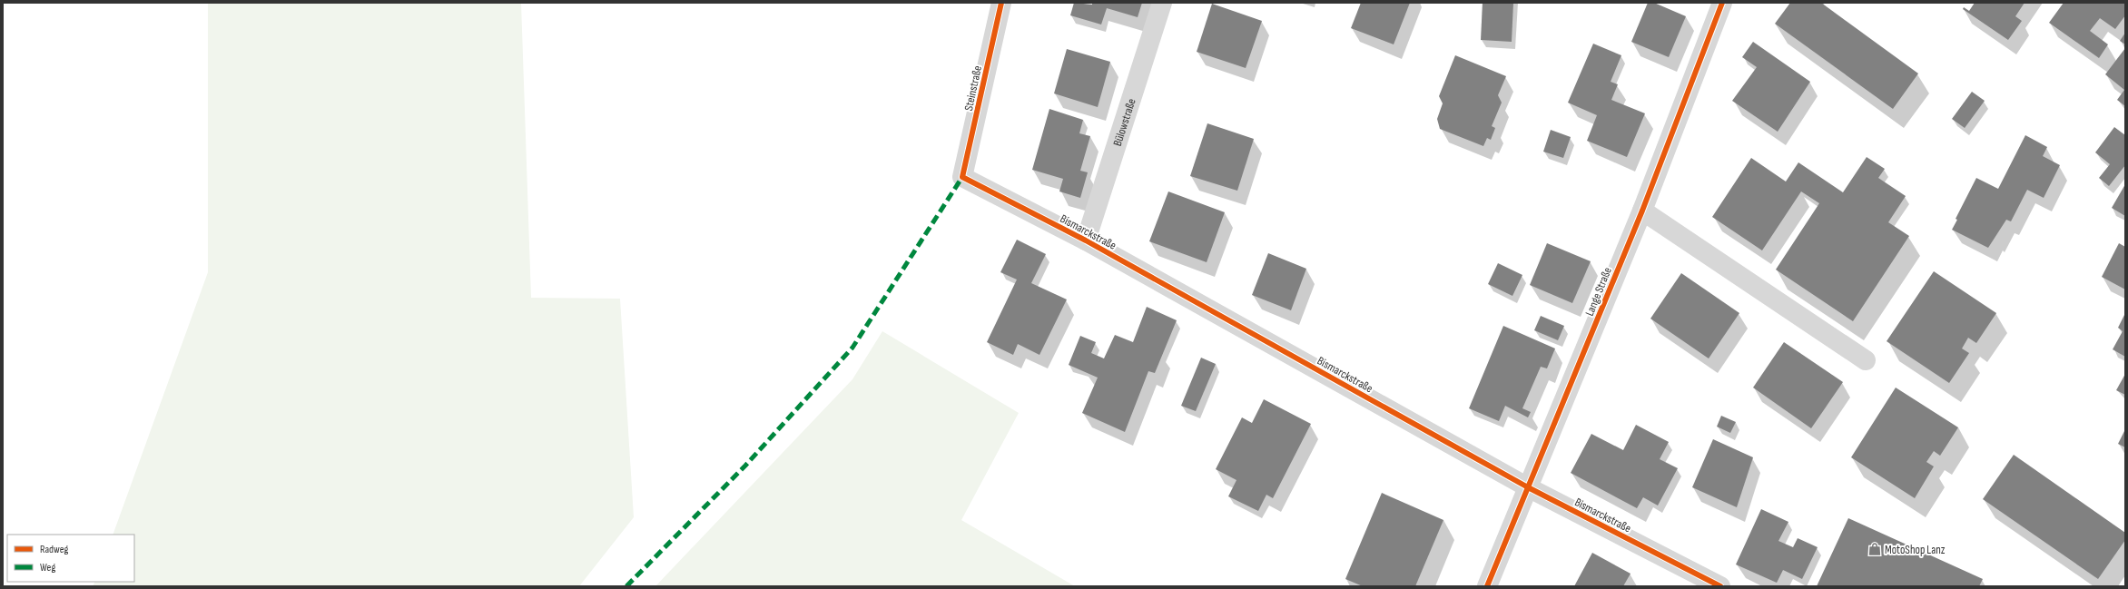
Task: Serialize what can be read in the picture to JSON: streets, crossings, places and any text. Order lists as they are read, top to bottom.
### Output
{
  "streets": {
    "street": [
      "Steinstraße",
      "Bülowstraße",
      "Bismarckstraße",
      "Lange Straße"
    ]
  },
  "crossings": [
    ["Steinstraße", "Bismarckstraße"],
    ["Bülowstraße", "Bismarckstraße"],
    ["Bismarckstraße", "Lange Straße"]
  ],
  "places": {
    "shop": ["MotoShop Lanz"]
  },
  "legend": ["Radweg", "Weg"]
}
